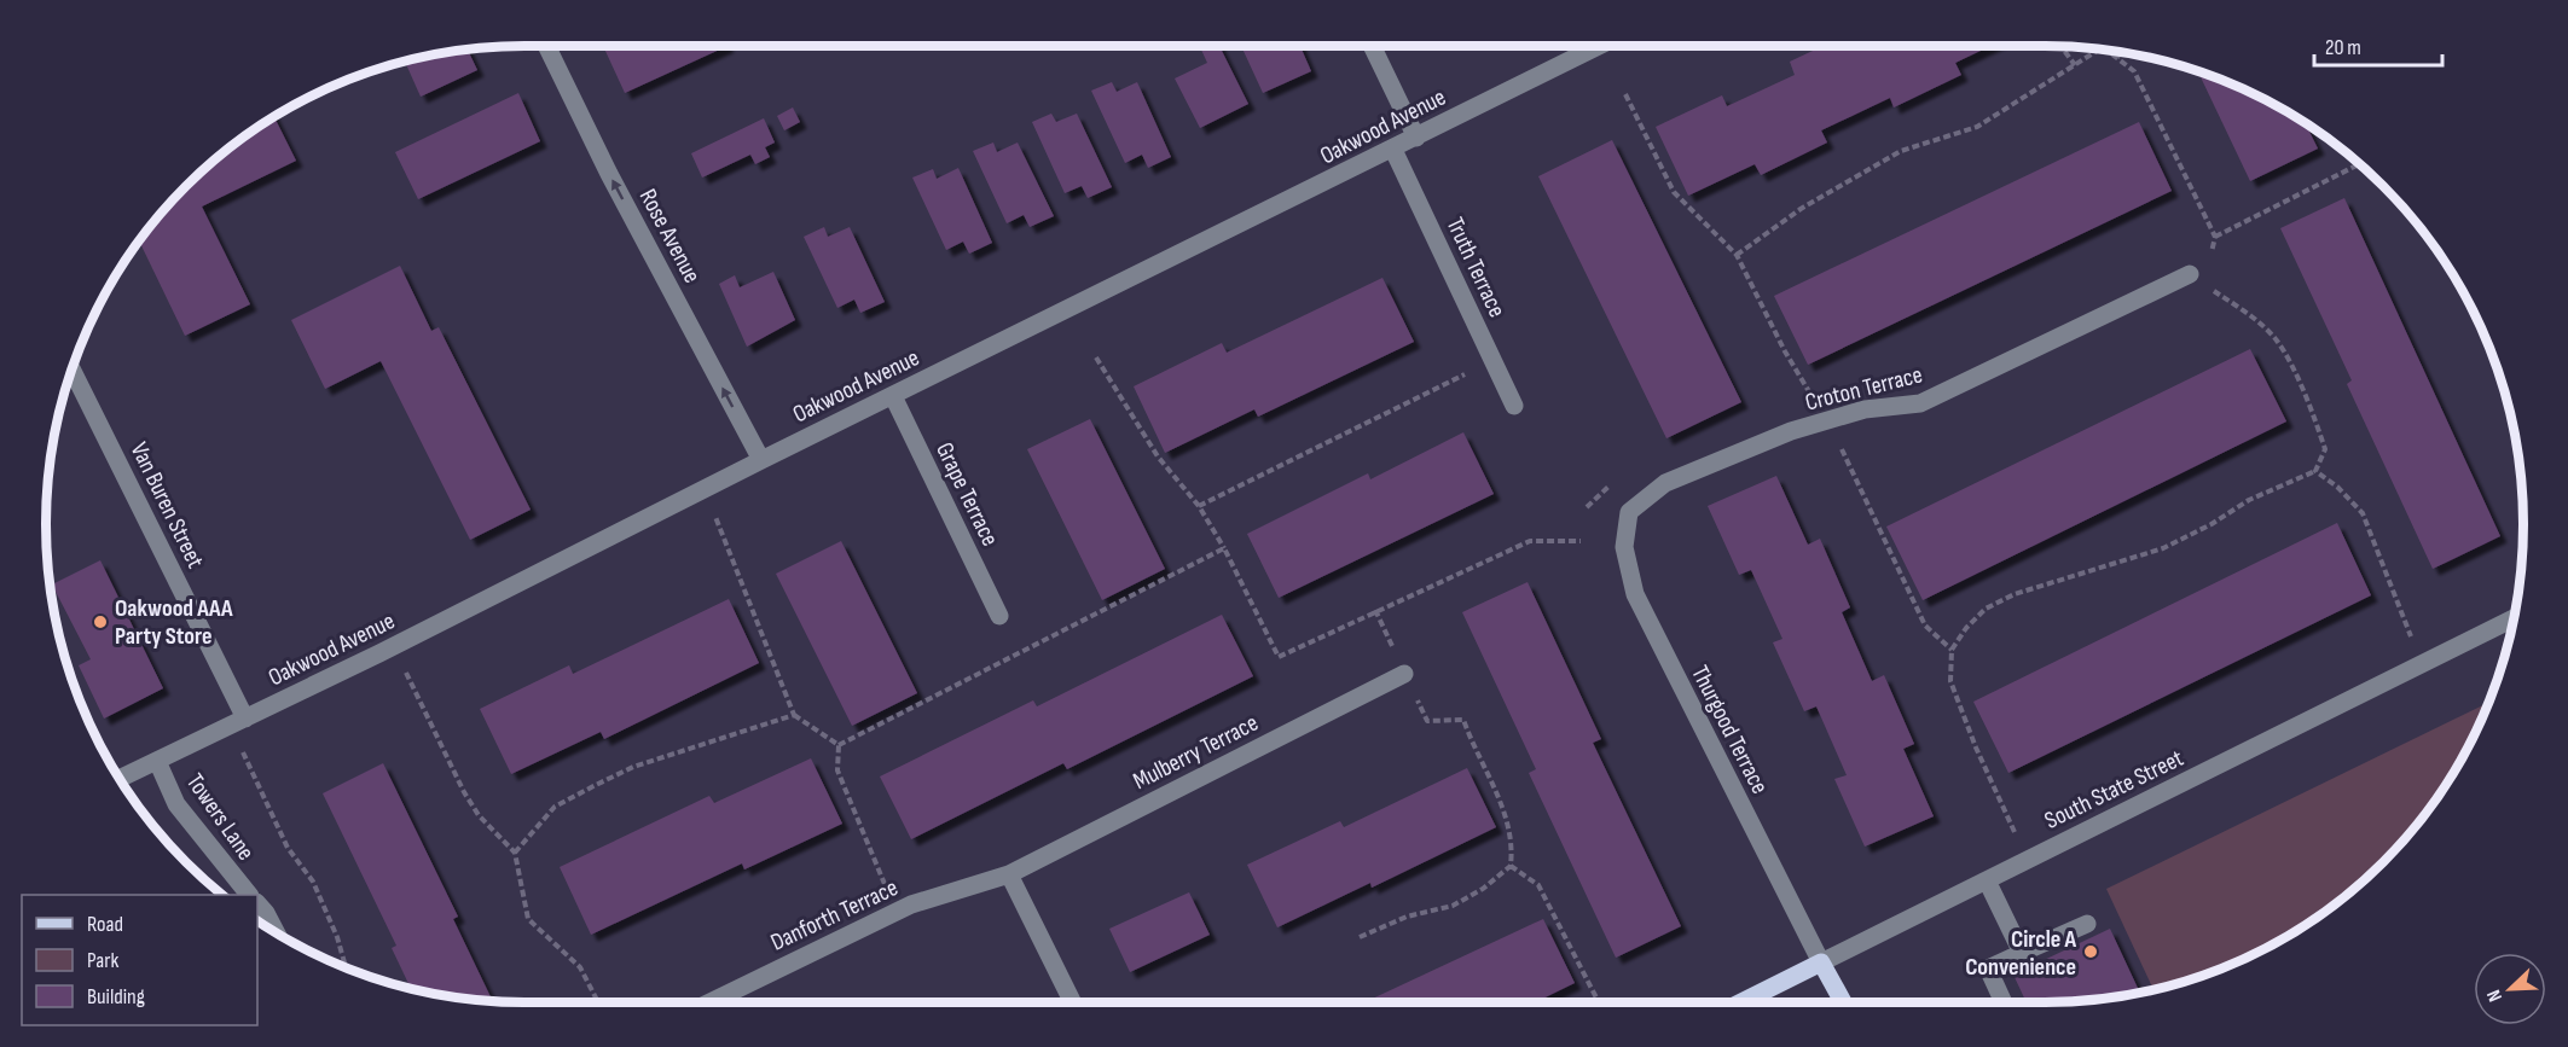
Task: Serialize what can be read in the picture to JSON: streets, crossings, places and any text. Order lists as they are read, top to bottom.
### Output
{
  "streets": {
    "main road": ["South State Street"],
    "street": [
      "Oakwood Avenue",
      "Rose Avenue",
      "Truth Terrace",
      "Croton Terrace",
      "Grape Terrace",
      "Van Buren Street",
      "Thurgood Terrace",
      "Mulberry Terrace",
      "Towers Lane",
      "Danforth Terrace"
    ]
  },
  "crossings": [
    ["Oakwood Avenue", "Rose Avenue"],
    ["Oakwood Avenue", "Truth Terrace"],
    ["Oakwood Avenue", "Grape Terrace"],
    ["Oakwood Avenue", "Van Buren Street"],
    ["Oakwood Avenue", "Towers Lane"],
    ["Croton Terrace", "Thurgood Terrace"],
    ["Thurgood Terrace", "South State Street"],
    ["Mulberry Terrace", "Danforth Terrace"]
  ],
  "one_way": ["Rose Avenue"],
  "places": ["Oakwood AAA Party Store", "Circle A Convenience"],
  "legend": ["Road", "Park", "Building"],
  "scale_bar": "20 m",
  "north": "bottom left"
}
